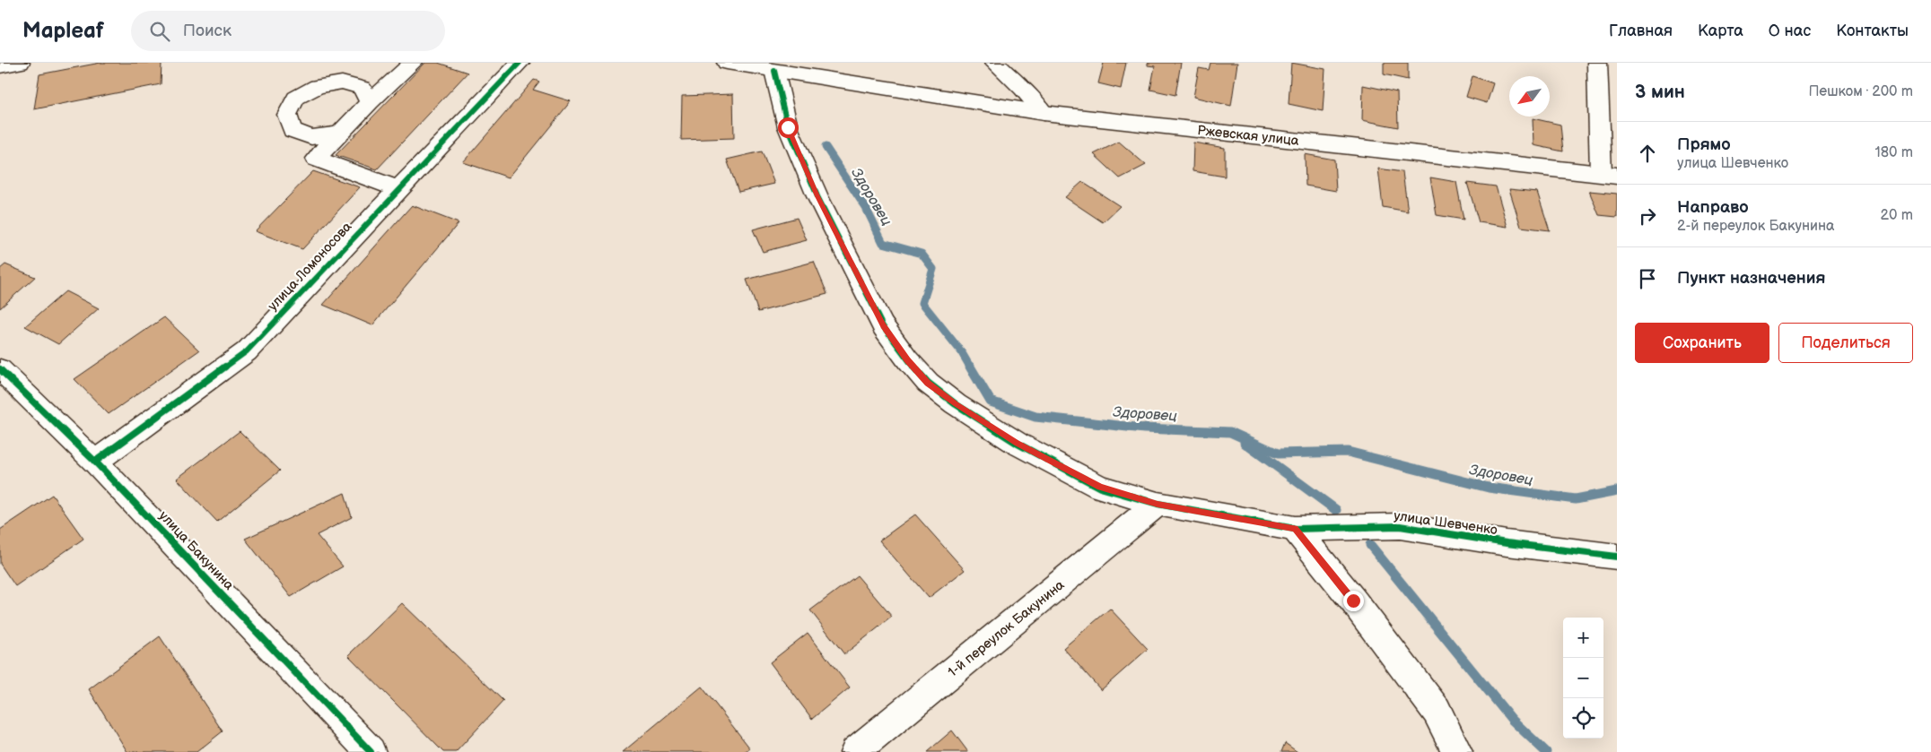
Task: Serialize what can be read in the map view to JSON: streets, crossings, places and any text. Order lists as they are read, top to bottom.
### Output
{
  "streets": {
    "street": [
      "Ржевская улица",
      "улица Ломоносова",
      "улица Шевченко",
      "улица Бакунина",
      "1-й переулок Бакунина"
    ]
  },
  "crossings": [
    ["Ржевская улица", "улица Шевченко"],
    ["улица Ломоносова", "улица Бакунина"],
    ["улица Шевченко", "1-й переулок Бакунина"]
  ],
  "water": ["Здоровец"],
  "north": "bottom left",
  "page": {
    "header": "Mapleaf",
    "search": "Поиск",
    "nav": [
      "Главная",
      "Карта",
      "О нас",
      "Контакты"
    ],
    "heading": ["3 мин", "Пешком · 200 m"],
    "list": [
      ["Прямо", "улица Шевченко", "180 m"],
      ["Направо", "2-й переулок Бакунина", "20 m"],
      "Пункт назначения"
    ],
    "buttons": ["Сохранить", "Поделиться"],
    "map_buttons": ["+", "−"]
  }
}
